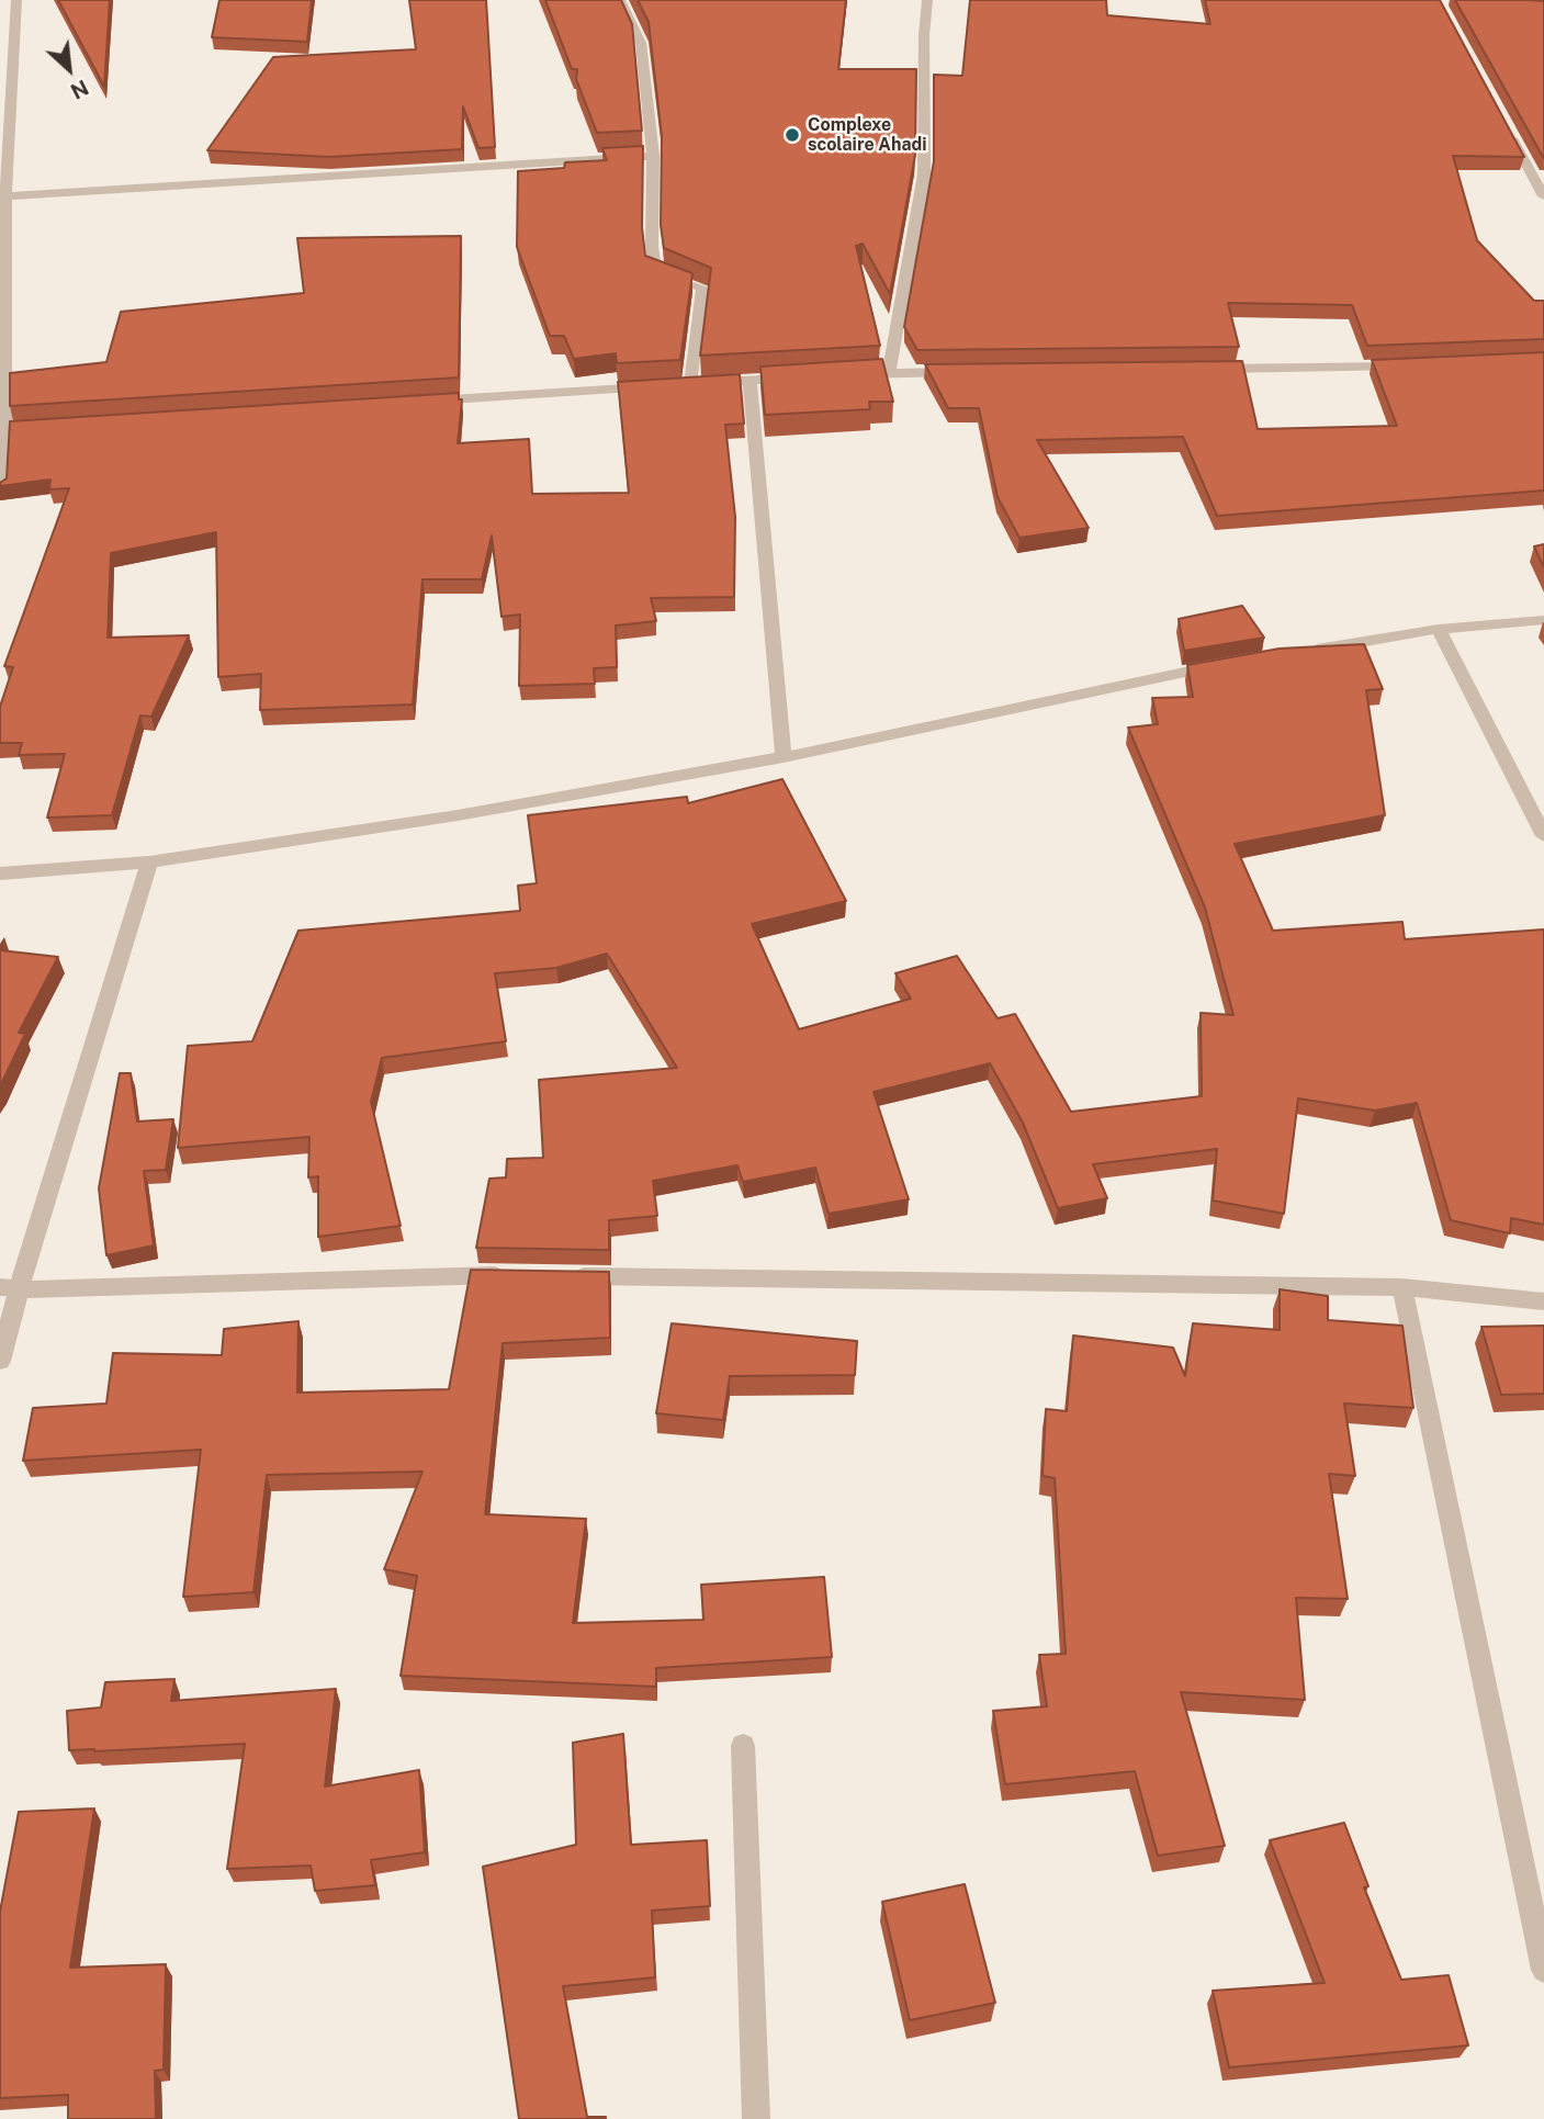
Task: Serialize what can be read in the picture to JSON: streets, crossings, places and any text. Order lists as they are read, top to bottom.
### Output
{
  "places": ["Complexe scolaire Ahadi"],
  "north": "bottom right"
}
